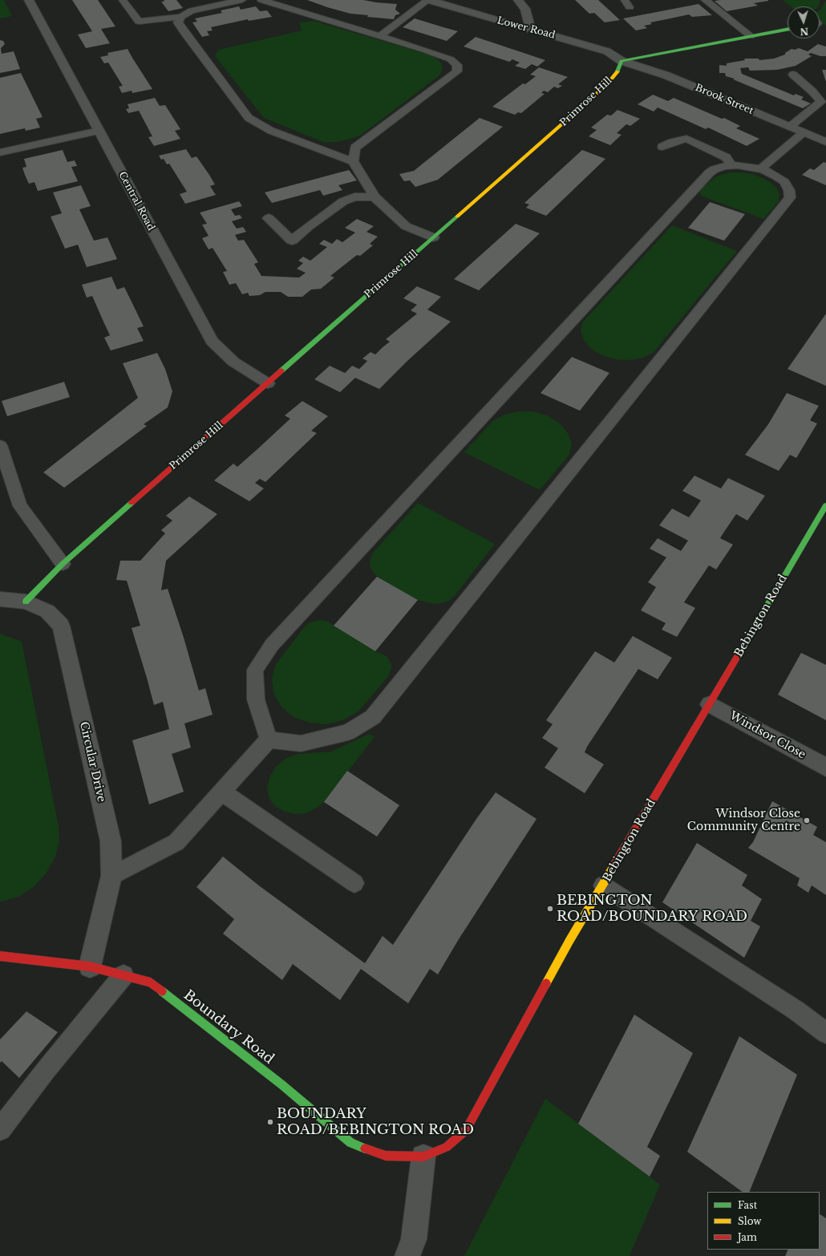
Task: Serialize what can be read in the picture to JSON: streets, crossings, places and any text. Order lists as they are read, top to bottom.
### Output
{
  "streets": {
    "street": [
      "Lower Road",
      "Brook Street",
      "Primrose Hill",
      "Central Road",
      "Bebington Road",
      "Windsor Close",
      "Circular Drive",
      "Boundary Road"
    ]
  },
  "crossings": [
    ["Lower Road", "Brook Street"],
    ["Lower Road", "Primrose Hill"],
    ["Brook Street", "Primrose Hill"],
    ["Primrose Hill", "Central Road"],
    ["Primrose Hill", "Circular Drive"],
    ["Bebington Road", "Windsor Close"],
    ["Bebington Road", "Boundary Road"],
    ["Circular Drive", "Boundary Road"]
  ],
  "places": ["Windsor Close Community Centre", "BEBINGTON ROAD/BOUNDARY ROAD", "BOUNDARY ROAD/BEBINGTON ROAD"],
  "legend": ["Fast", "Slow", "Jam"],
  "north": "bottom"
}
